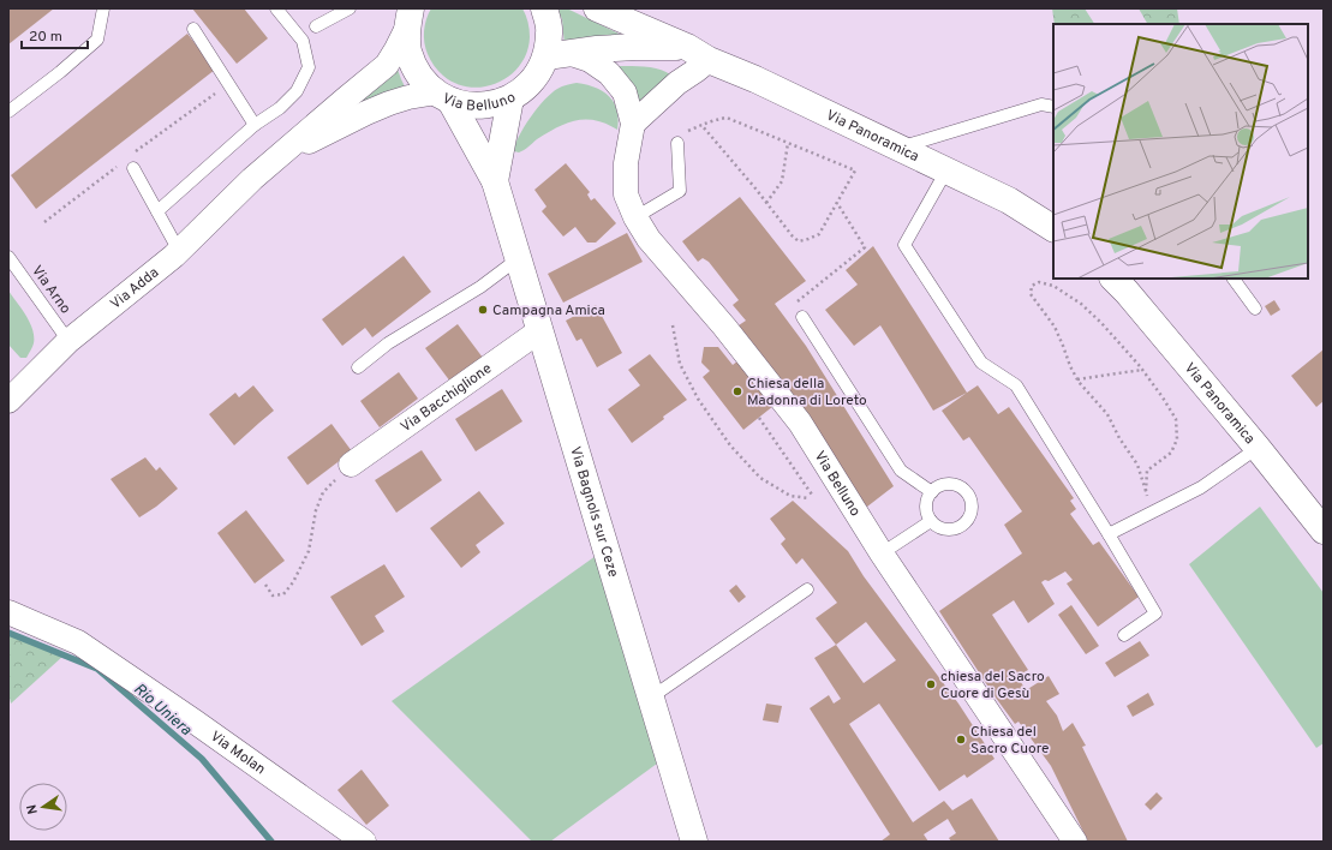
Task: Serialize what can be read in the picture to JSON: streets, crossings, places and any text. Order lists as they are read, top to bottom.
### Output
{
  "streets": {
    "main road": ["Via Belluno", "Via Panoramica", "Via Bagnols sur Ceze"],
    "street": ["Via Adda", "Via Bacchiglione", "Via Molan"],
    "lane": ["Via Arno"]
  },
  "crossings": [
    ["Via Belluno", "Via Panoramica"],
    ["Via Belluno", "Via Adda"],
    ["Via Belluno", "Via Bagnols sur Ceze"],
    ["Via Adda", "Via Arno"],
    ["Via Adda", "Via Bagnols sur Ceze"],
    ["Via Bacchiglione", "Via Bagnols sur Ceze"]
  ],
  "water": ["Rio Uniera"],
  "places": [
    "Campagna Amica",
    "Chiesa della Madonna di Loreto",
    "chiesa del Sacro Cuore di Gesù",
    "Chiesa del Sacro Cuore"
  ],
  "scale_bar": "20 m",
  "north": "left"
}
